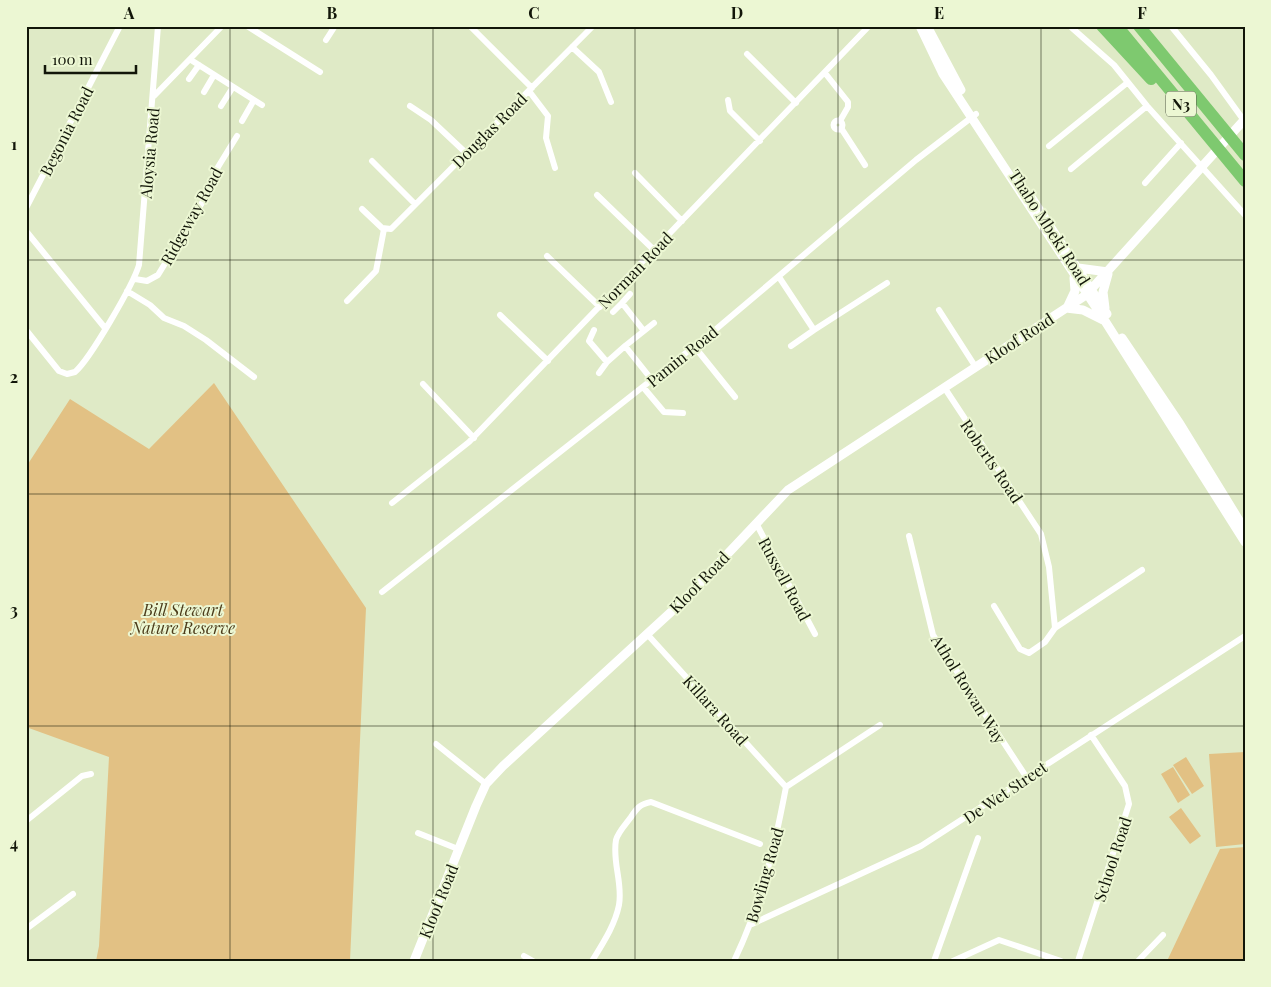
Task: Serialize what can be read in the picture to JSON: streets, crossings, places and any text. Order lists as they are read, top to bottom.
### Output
{
  "streets": {
    "highway": ["N3"],
    "main road": ["Thabo Mbeki Road", "Kloof Road"],
    "street": [
      "Douglas Road",
      "Begonia Road",
      "Aloysia Road",
      "Ridgeway Road",
      "Norman Road",
      "Pamin Road",
      "Roberts Road",
      "Russell Road",
      "Athol Rowan Way",
      "Killara Road",
      "De Wet Street",
      "School Road",
      "Bowling Road"
    ]
  },
  "crossings": [
    ["Aloysia Road", "Ridgeway Road"],
    ["Thabo Mbeki Road", "Kloof Road"],
    ["Thabo Mbeki Road", "Pamin Road"],
    ["Kloof Road", "Roberts Road"],
    ["Kloof Road", "Russell Road"],
    ["Kloof Road", "Killara Road"],
    ["Athol Rowan Way", "De Wet Street"],
    ["Killara Road", "Bowling Road"],
    ["De Wet Street", "School Road"],
    ["De Wet Street", "Bowling Road"]
  ],
  "parks": ["Bill Stewart Nature Reserve"],
  "scale_bar": "100 m",
  "grid": {
    "columns": [
      "A",
      "B",
      "C",
      "D",
      "E",
      "F"
    ],
    "rows": [
      "1",
      "2",
      "3",
      "4"
    ]
  }
}
